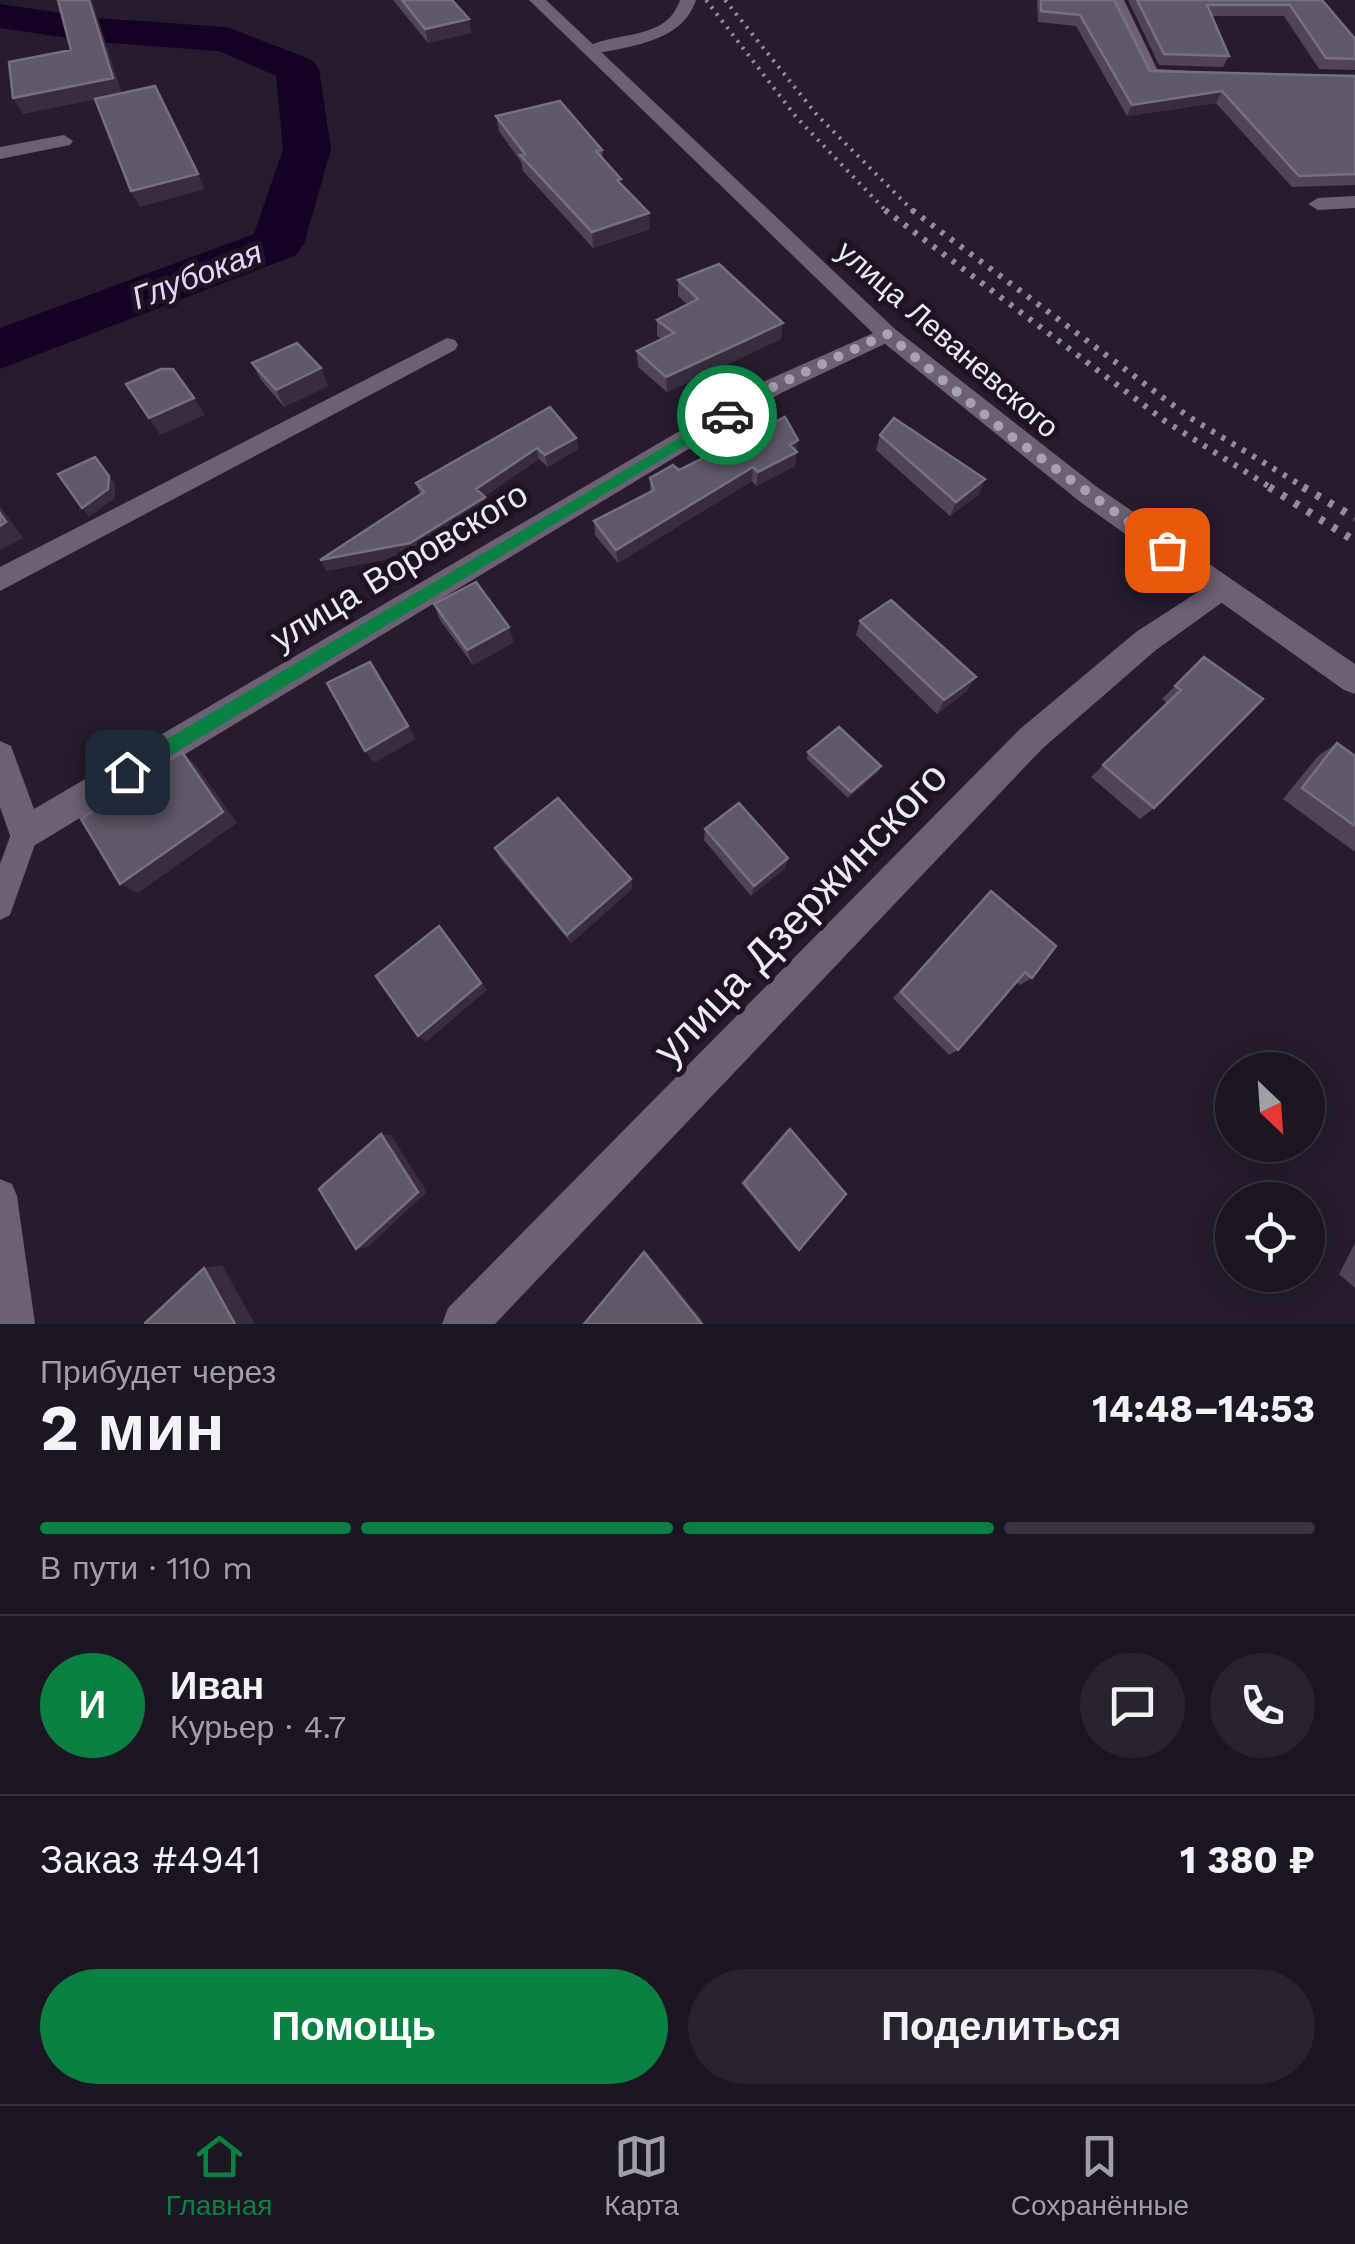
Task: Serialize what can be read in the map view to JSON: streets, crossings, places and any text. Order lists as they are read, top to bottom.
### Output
{
  "streets": {
    "street": ["улица Леваневского", "улица Воровского", "улица Дзержинского"]
  },
  "crossings": [
    ["улица Леваневского", "улица Воровского"],
    ["улица Леваневского", "улица Дзержинского"]
  ],
  "water": ["Глубокая"],
  "north": "bottom right",
  "page": {
    "heading": ["2 мин", "Прибудет через", "14:48–14:53"],
    "panel": [
      "Иван",
      "Курьер · 4.7",
      "Заказ #4941",
      "1 380 ₽"
    ],
    "bar": "В пути · 110 m",
    "round": "И",
    "buttons": ["Помощь", "Поделиться"],
    "tabs": ["Главная", "Карта", "Сохранённые"]
  }
}
